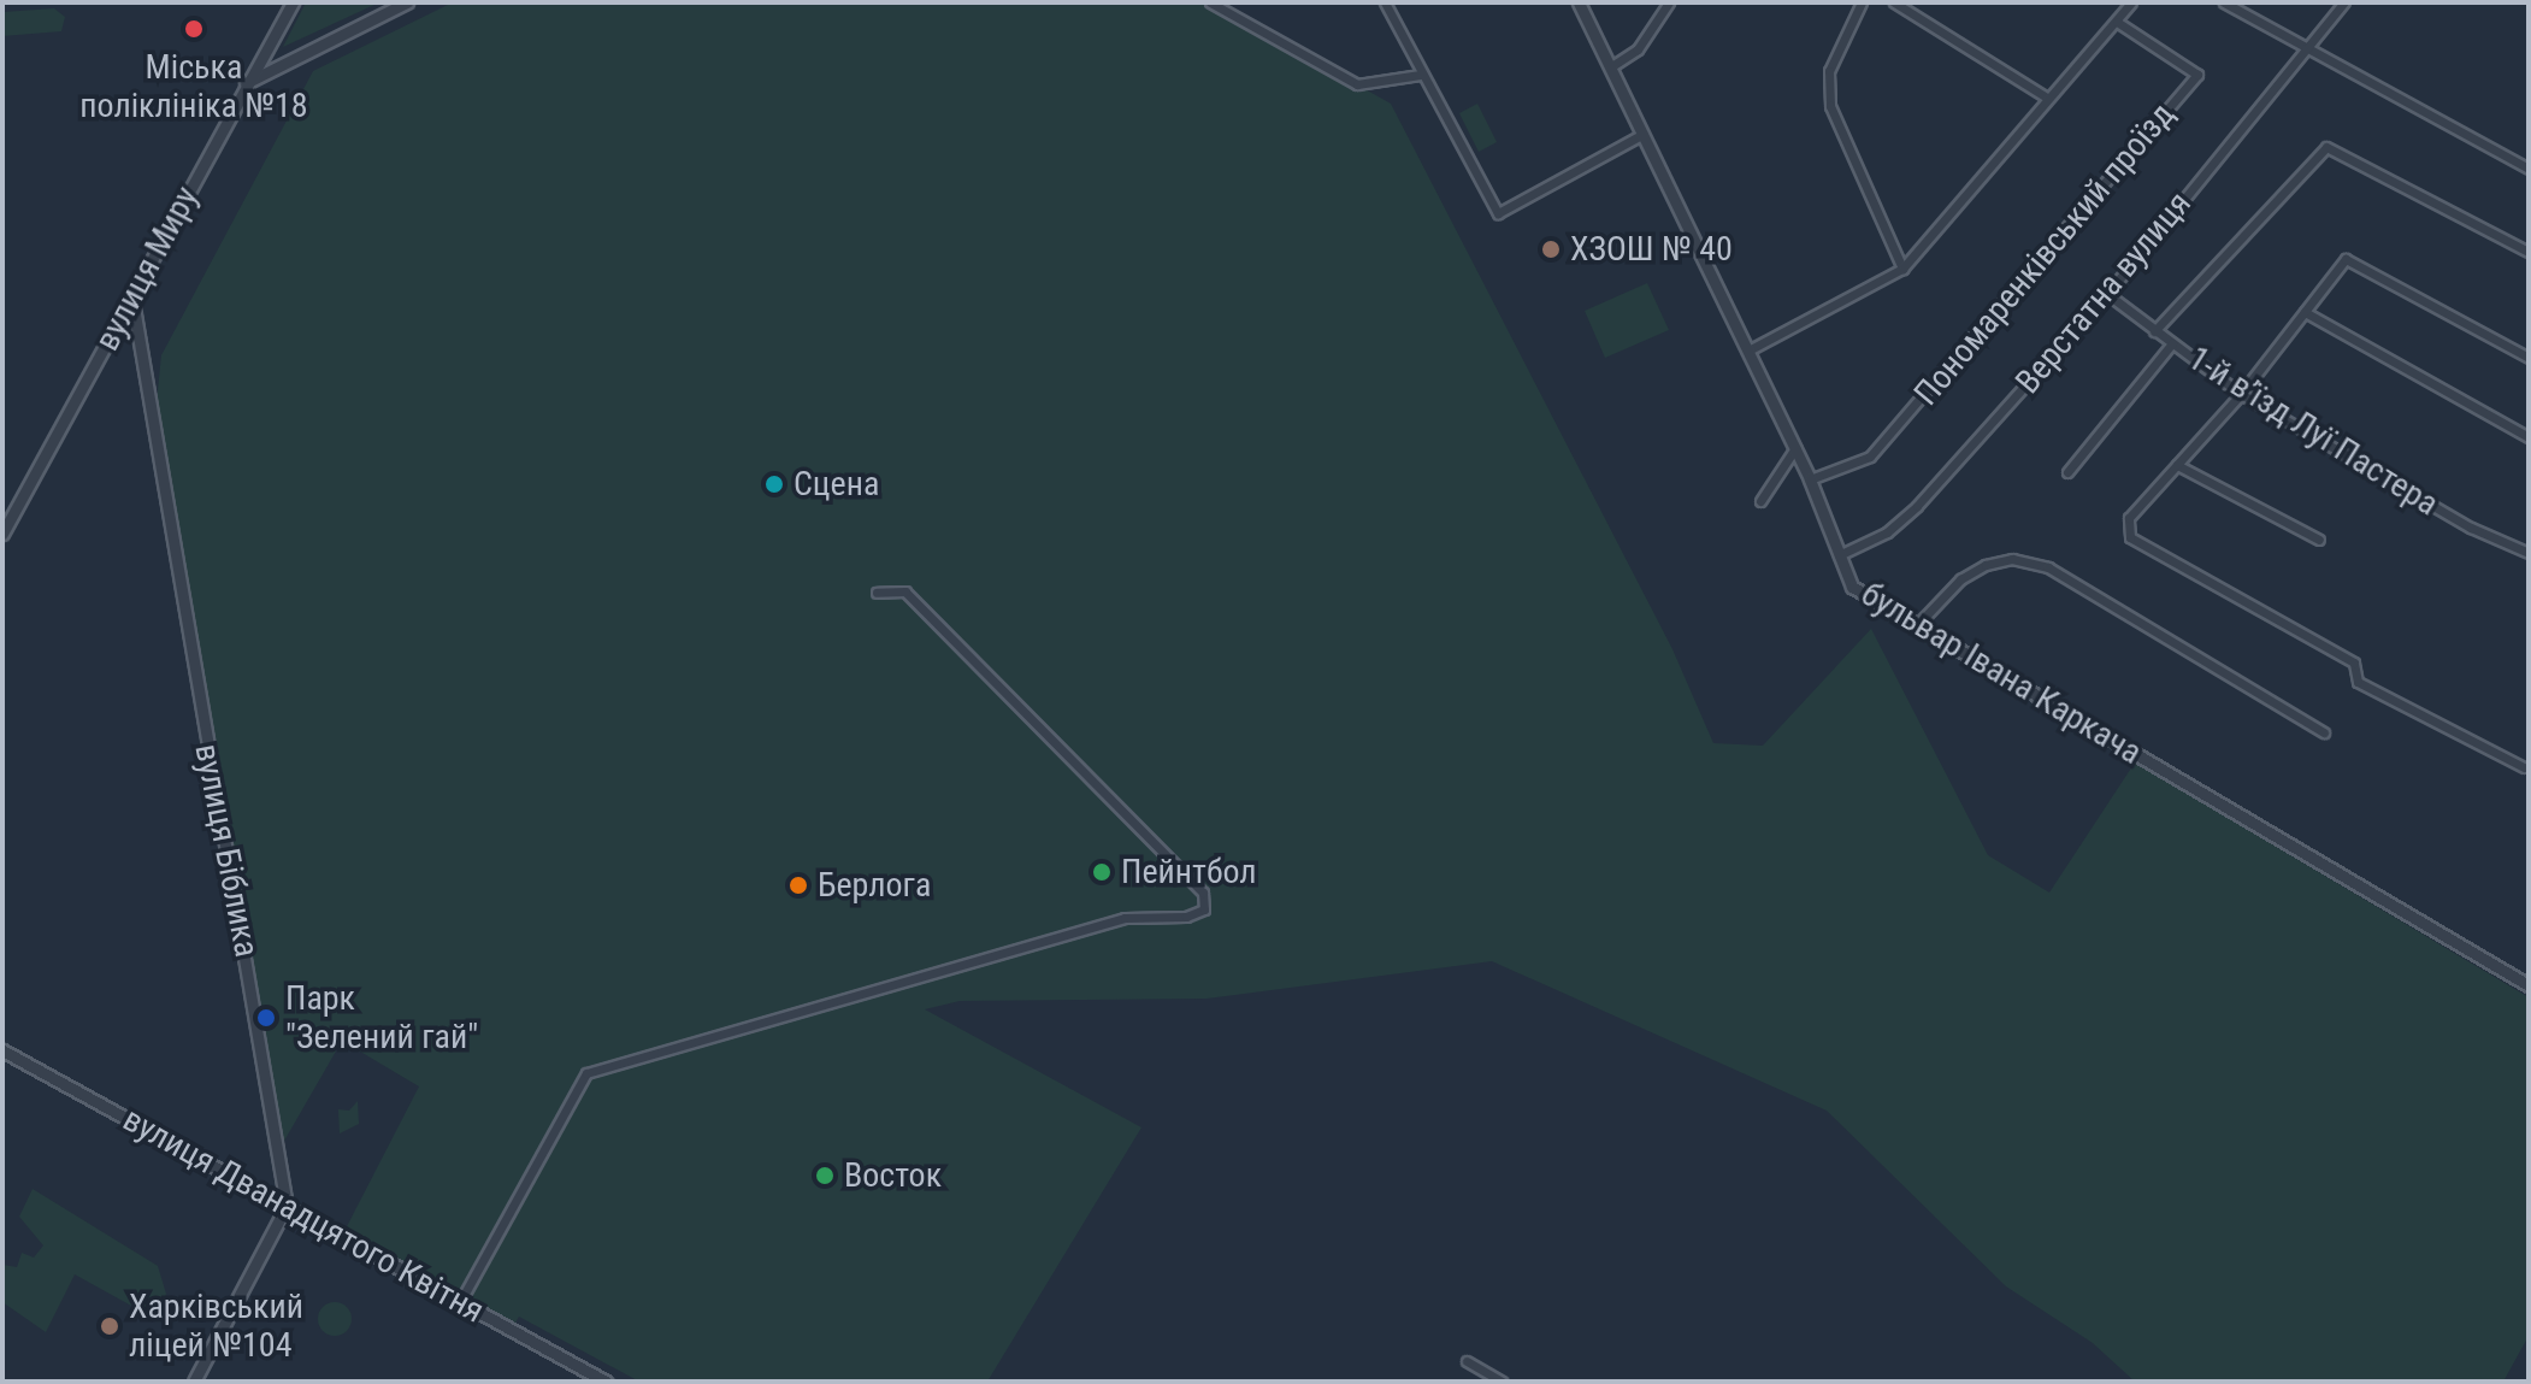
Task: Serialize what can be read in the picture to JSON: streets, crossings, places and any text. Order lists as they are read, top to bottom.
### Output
{
  "streets": {
    "street": [
      "Пономаренківський проїзд",
      "вулиця Миру",
      "Верстатна вулиця",
      "1-й в’їзд Луї Пастера",
      "бульвар Івана Каркача",
      "вулиця Біблика",
      "вулиця Дванадцятого Квітня"
    ]
  },
  "crossings": [
    ["Пономаренківський проїзд", "бульвар Івана Каркача"],
    ["вулиця Миру", "вулиця Біблика"],
    ["Верстатна вулиця", "1-й в’їзд Луї Пастера"],
    ["Верстатна вулиця", "бульвар Івана Каркача"],
    ["вулиця Біблика", "вулиця Дванадцятого Квітня"]
  ],
  "places": [
    "Міська поліклініка №18",
    "ХЗОШ № 40",
    "Сцена",
    "Пейнтбол",
    "Берлога",
    "Парк \"Зелений гай\"",
    "Восток",
    "Харківський ліцей №104"
  ]
}
